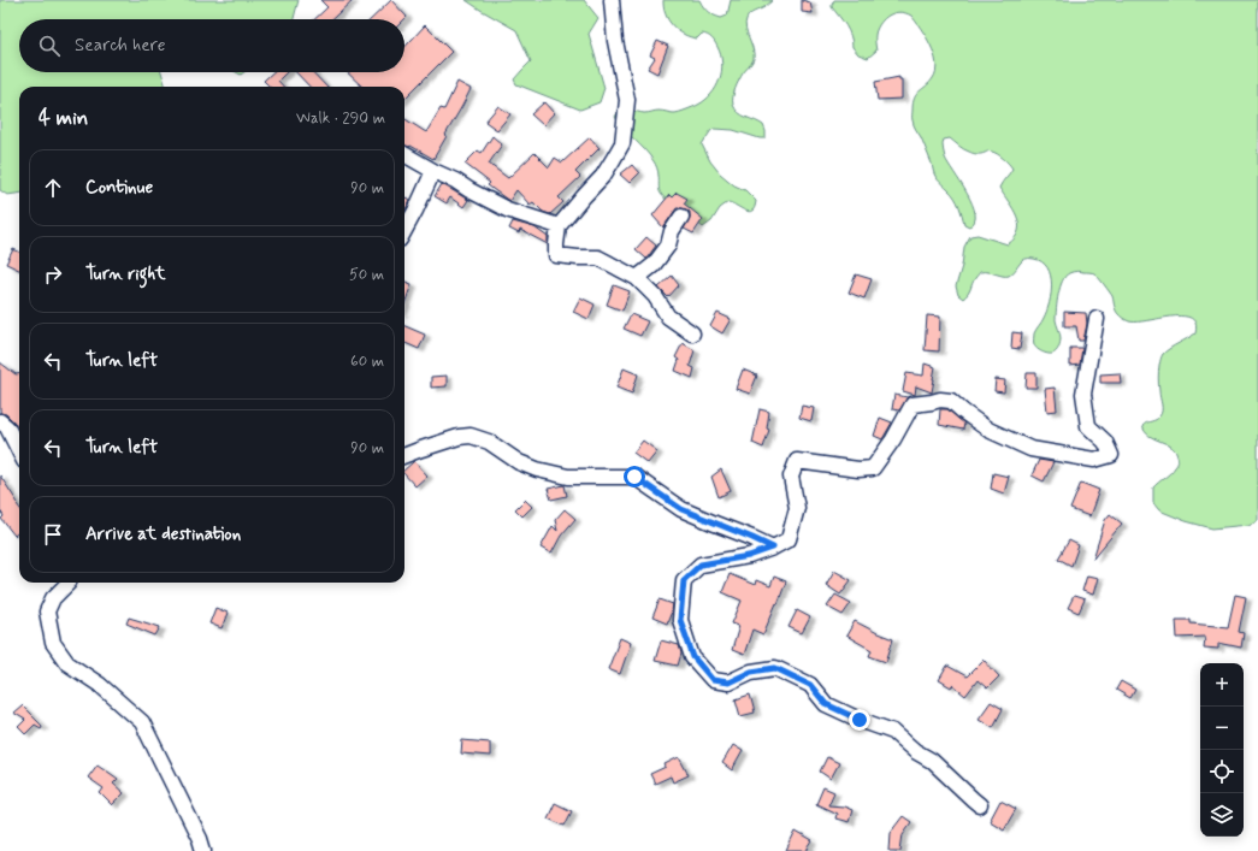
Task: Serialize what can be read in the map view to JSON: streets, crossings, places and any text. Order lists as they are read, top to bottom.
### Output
{
  "page": {
    "search": "Search here",
    "heading": ["4 min", "Walk · 290 m"],
    "list": [
      ["Continue", "90 m"],
      ["Turn right", "50 m"],
      ["Turn left", "60 m"],
      ["Turn left", "90 m"],
      "Arrive at destination"
    ],
    "map_buttons": ["+", "−"]
  }
}
